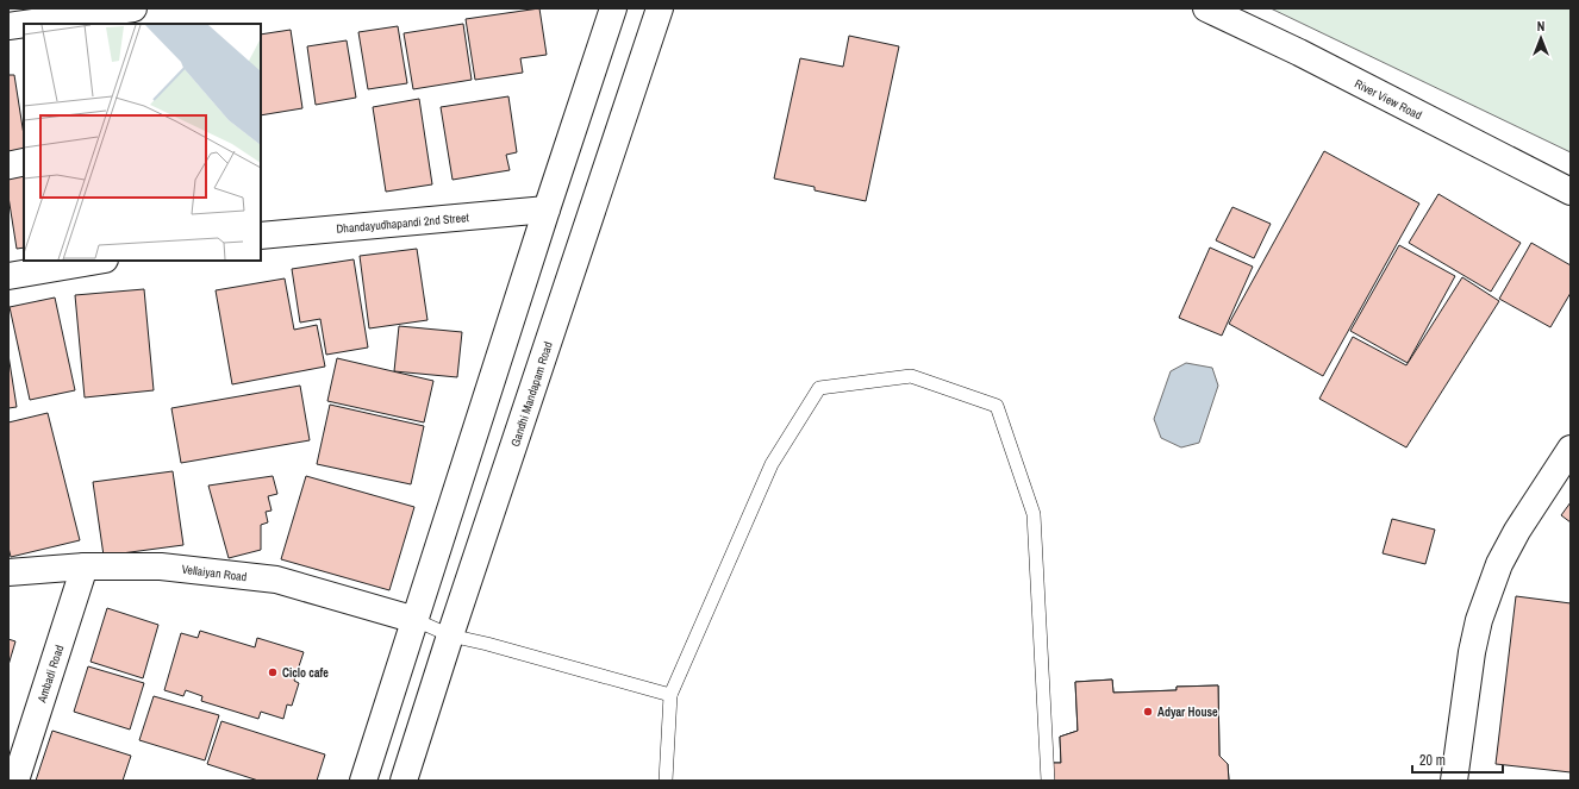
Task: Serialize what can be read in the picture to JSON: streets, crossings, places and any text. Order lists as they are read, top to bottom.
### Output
{
  "streets": {
    "street": [
      "River View Road",
      "Dhandayudhapandi 2nd Street",
      "Gandhi Mandapam Road",
      "Vellaiyan Road",
      "Ambadi Road"
    ]
  },
  "crossings": [
    ["Vellaiyan Road", "Ambadi Road"]
  ],
  "places": ["Ciclo cafe", "Adyar House"],
  "scale_bar": "20 m",
  "north": "top"
}
